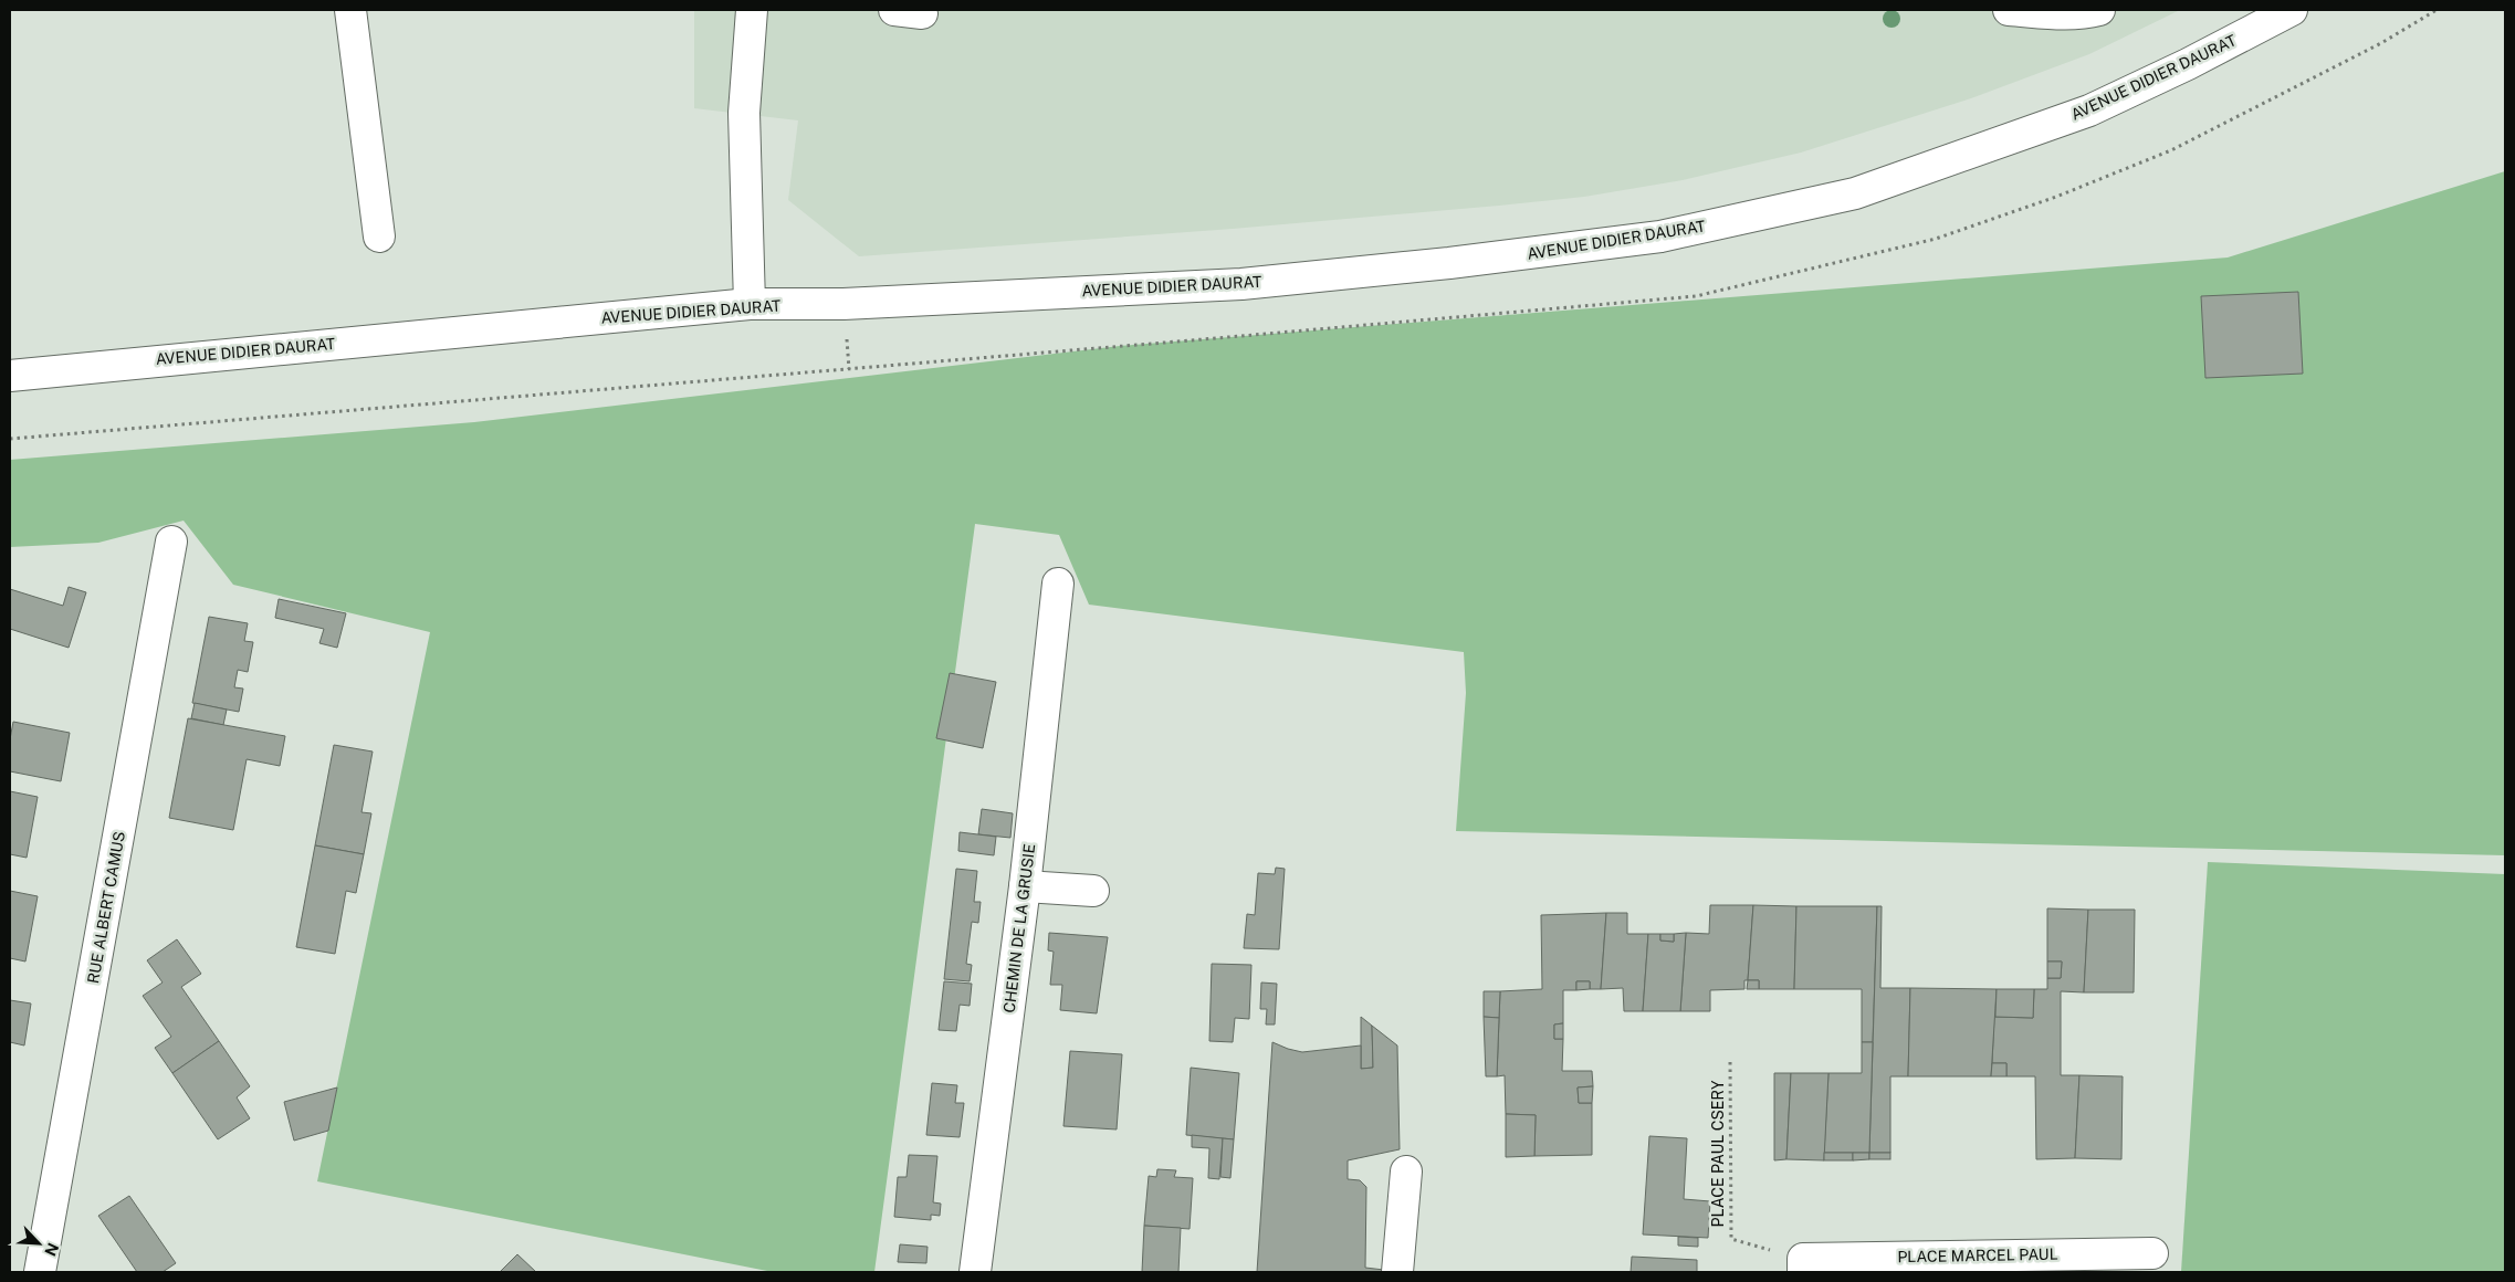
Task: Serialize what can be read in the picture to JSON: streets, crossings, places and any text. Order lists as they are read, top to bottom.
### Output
{
  "streets": {
    "main road": [
      "AVENUE DIDIER DAURAT",
      "RUE ALBERT CAMUS",
      "CHEMIN DE LA GRUSIE",
      "PLACE MARCEL PAUL"
    ],
    "path": ["PLACE PAUL CSERY"]
  },
  "crossings": [
    ["PLACE PAUL CSERY", "PLACE MARCEL PAUL"]
  ],
  "north": "bottom right"
}
